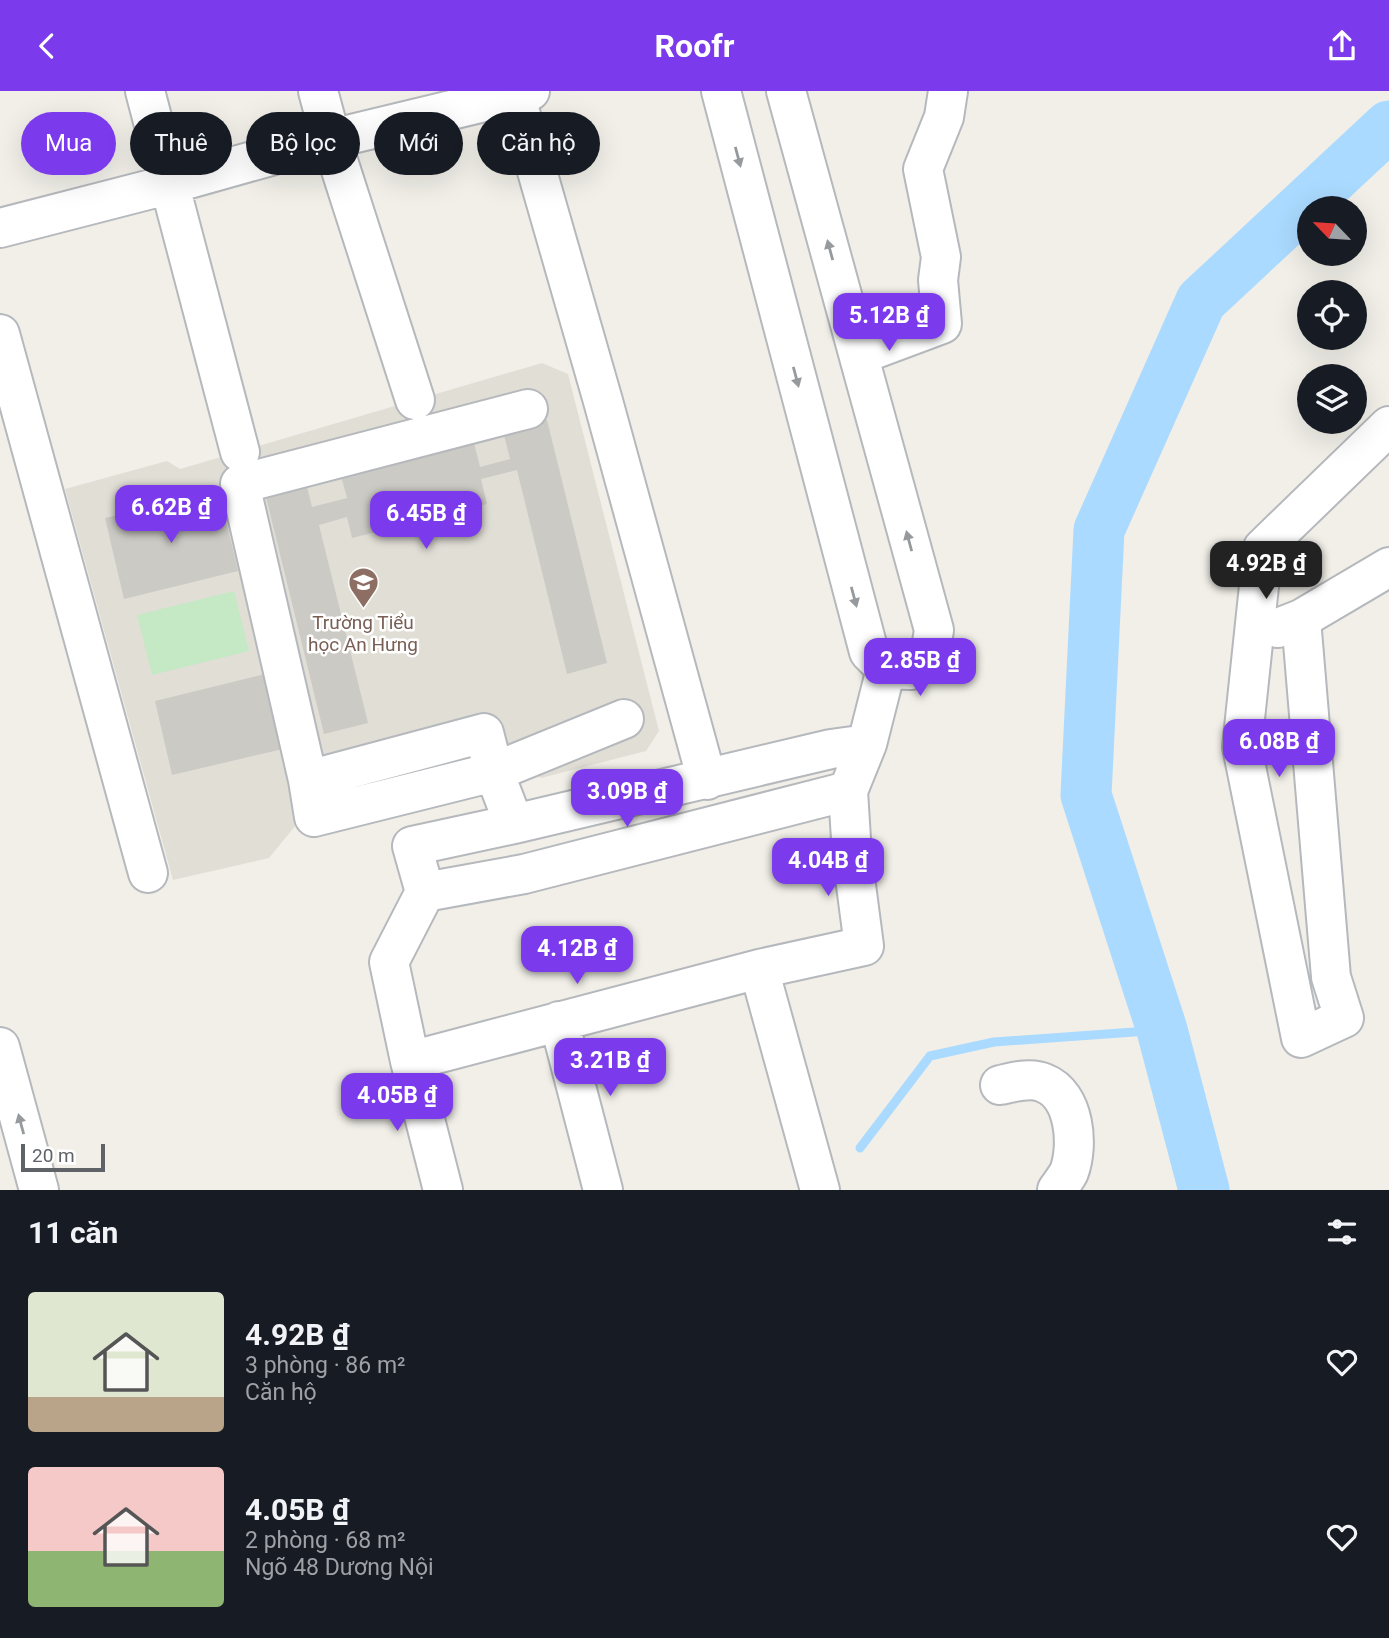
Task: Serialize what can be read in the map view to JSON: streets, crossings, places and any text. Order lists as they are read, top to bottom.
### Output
{
  "places": {
    "school or university": ["Trường Tiểu học An Hưng"]
  },
  "scale_bar": "20 m",
  "north": "top left",
  "page": {
    "header": "Roofr",
    "chip": [
      "Mua",
      "Thuê",
      "Bộ lọc",
      "Mới",
      "Căn hộ"
    ],
    "price": [
      "5.12B ₫",
      "6.62B ₫",
      "6.45B ₫",
      "4.92B ₫",
      "2.85B ₫",
      "6.08B ₫",
      "3.09B ₫",
      "4.04B ₫",
      "4.12B ₫",
      "3.21B ₫",
      "4.05B ₫"
    ],
    "scale": "20 m",
    "heading": "11 căn",
    "list": [
      {
        "name": "4.92B ₫",
        "note": "3 phòng · 86 m² · Căn hộ"
      },
      {
        "name": "4.05B ₫",
        "note": "2 phòng · 68 m² · Ngõ 48 Dương Nội"
      }
    ]
  }
}
